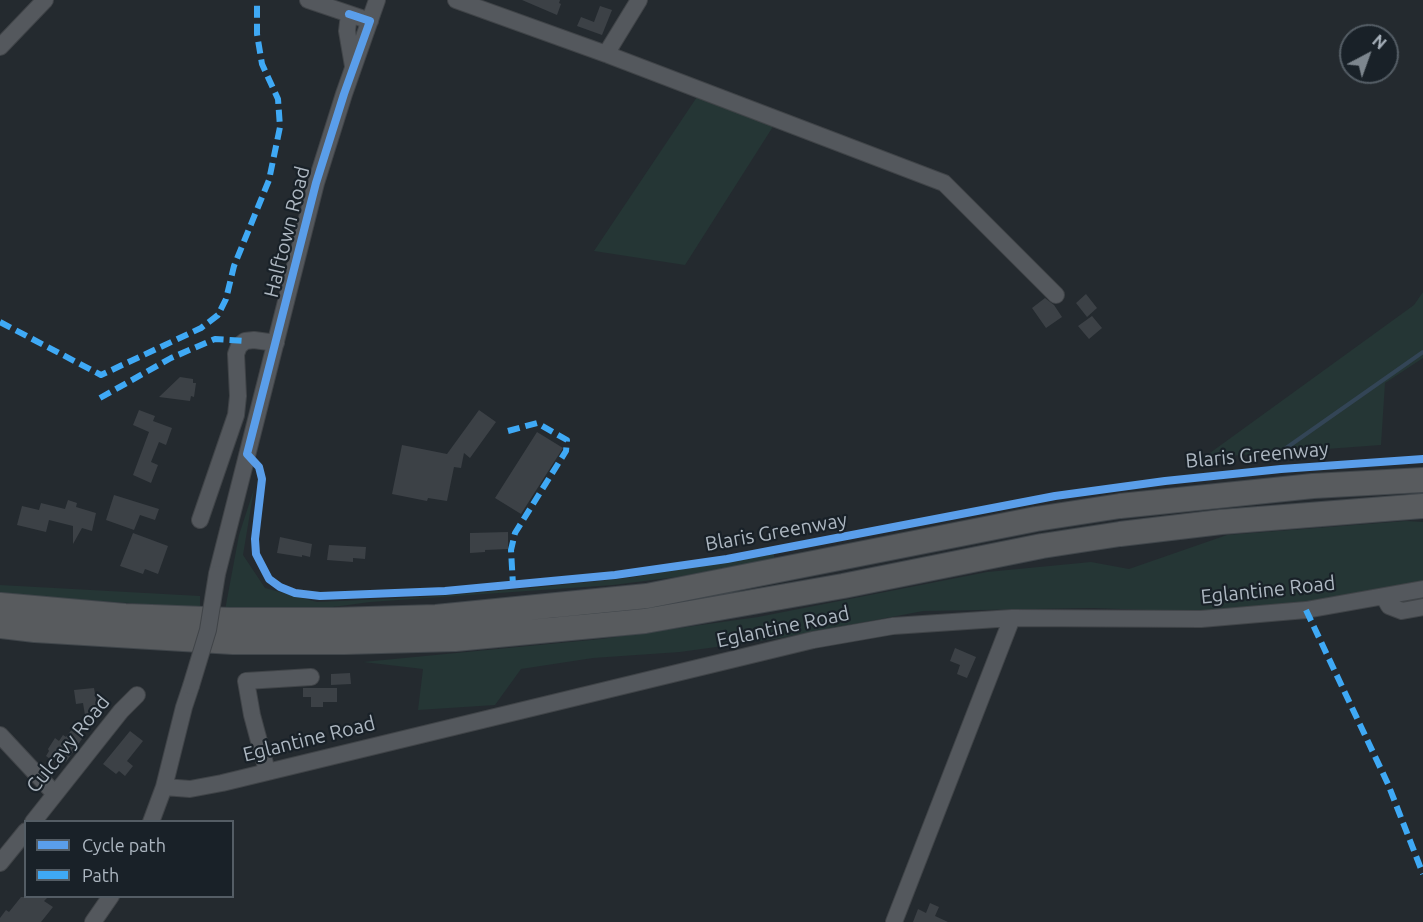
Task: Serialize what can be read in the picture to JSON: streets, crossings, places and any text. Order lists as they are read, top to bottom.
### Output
{
  "streets": {
    "street": ["Halftown Road", "Eglantine Road", "Culcavy Road"],
    "cycle path": ["Blaris Greenway"]
  },
  "crossings": [
    ["Halftown Road", "Eglantine Road"]
  ],
  "legend": ["Cycle path", "Path"],
  "north": "top right"
}
